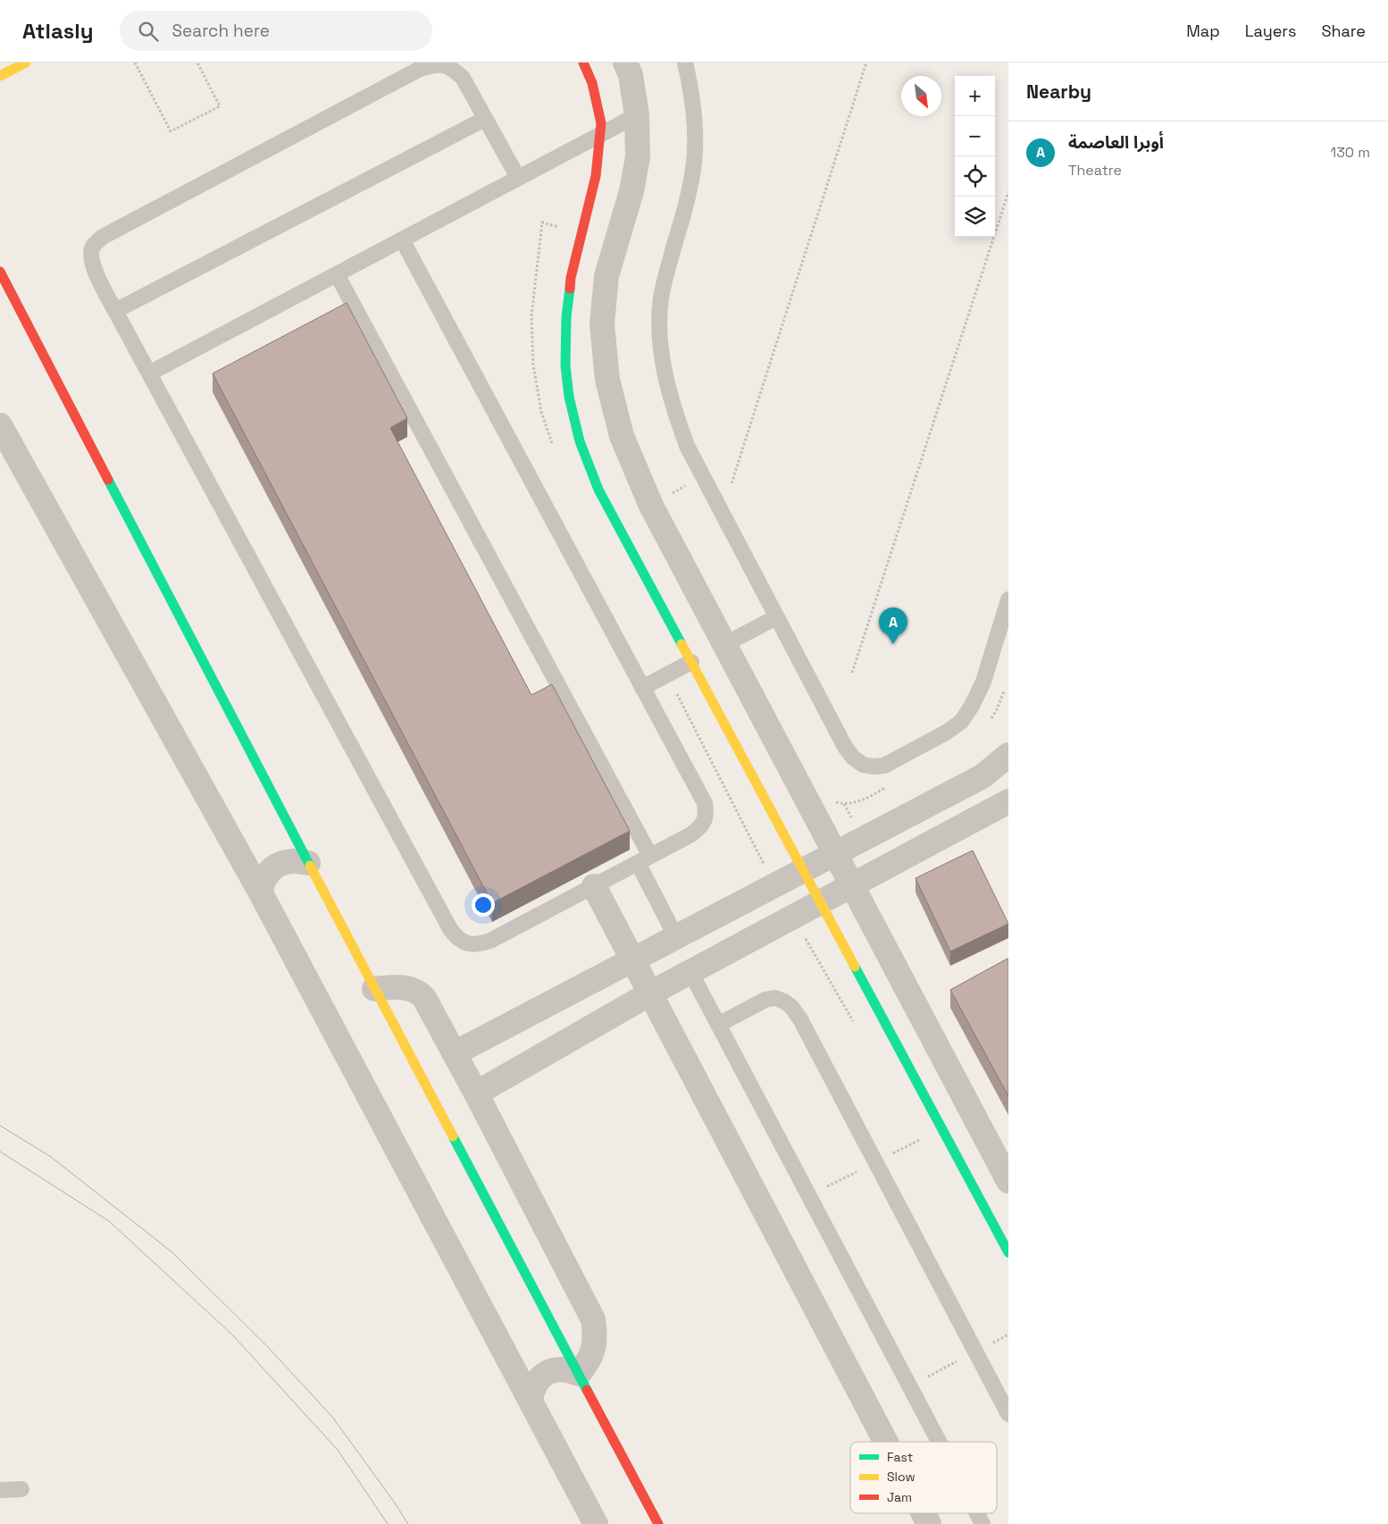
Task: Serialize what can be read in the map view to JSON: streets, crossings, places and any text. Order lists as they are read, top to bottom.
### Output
{
  "legend": ["Fast", "Slow", "Jam"],
  "north": "bottom right",
  "page": {
    "header": "Atlasly",
    "search": "Search here",
    "nav": ["Map", "Layers", "Share"],
    "heading": "Nearby",
    "map_buttons": ["+", "−"],
    "list": [
      {
        "mark": "A",
        "name": "أوبرا العاصمة",
        "note": "Theatre",
        "value": "130 m"
      }
    ],
    "pins": "A"
  }
}
